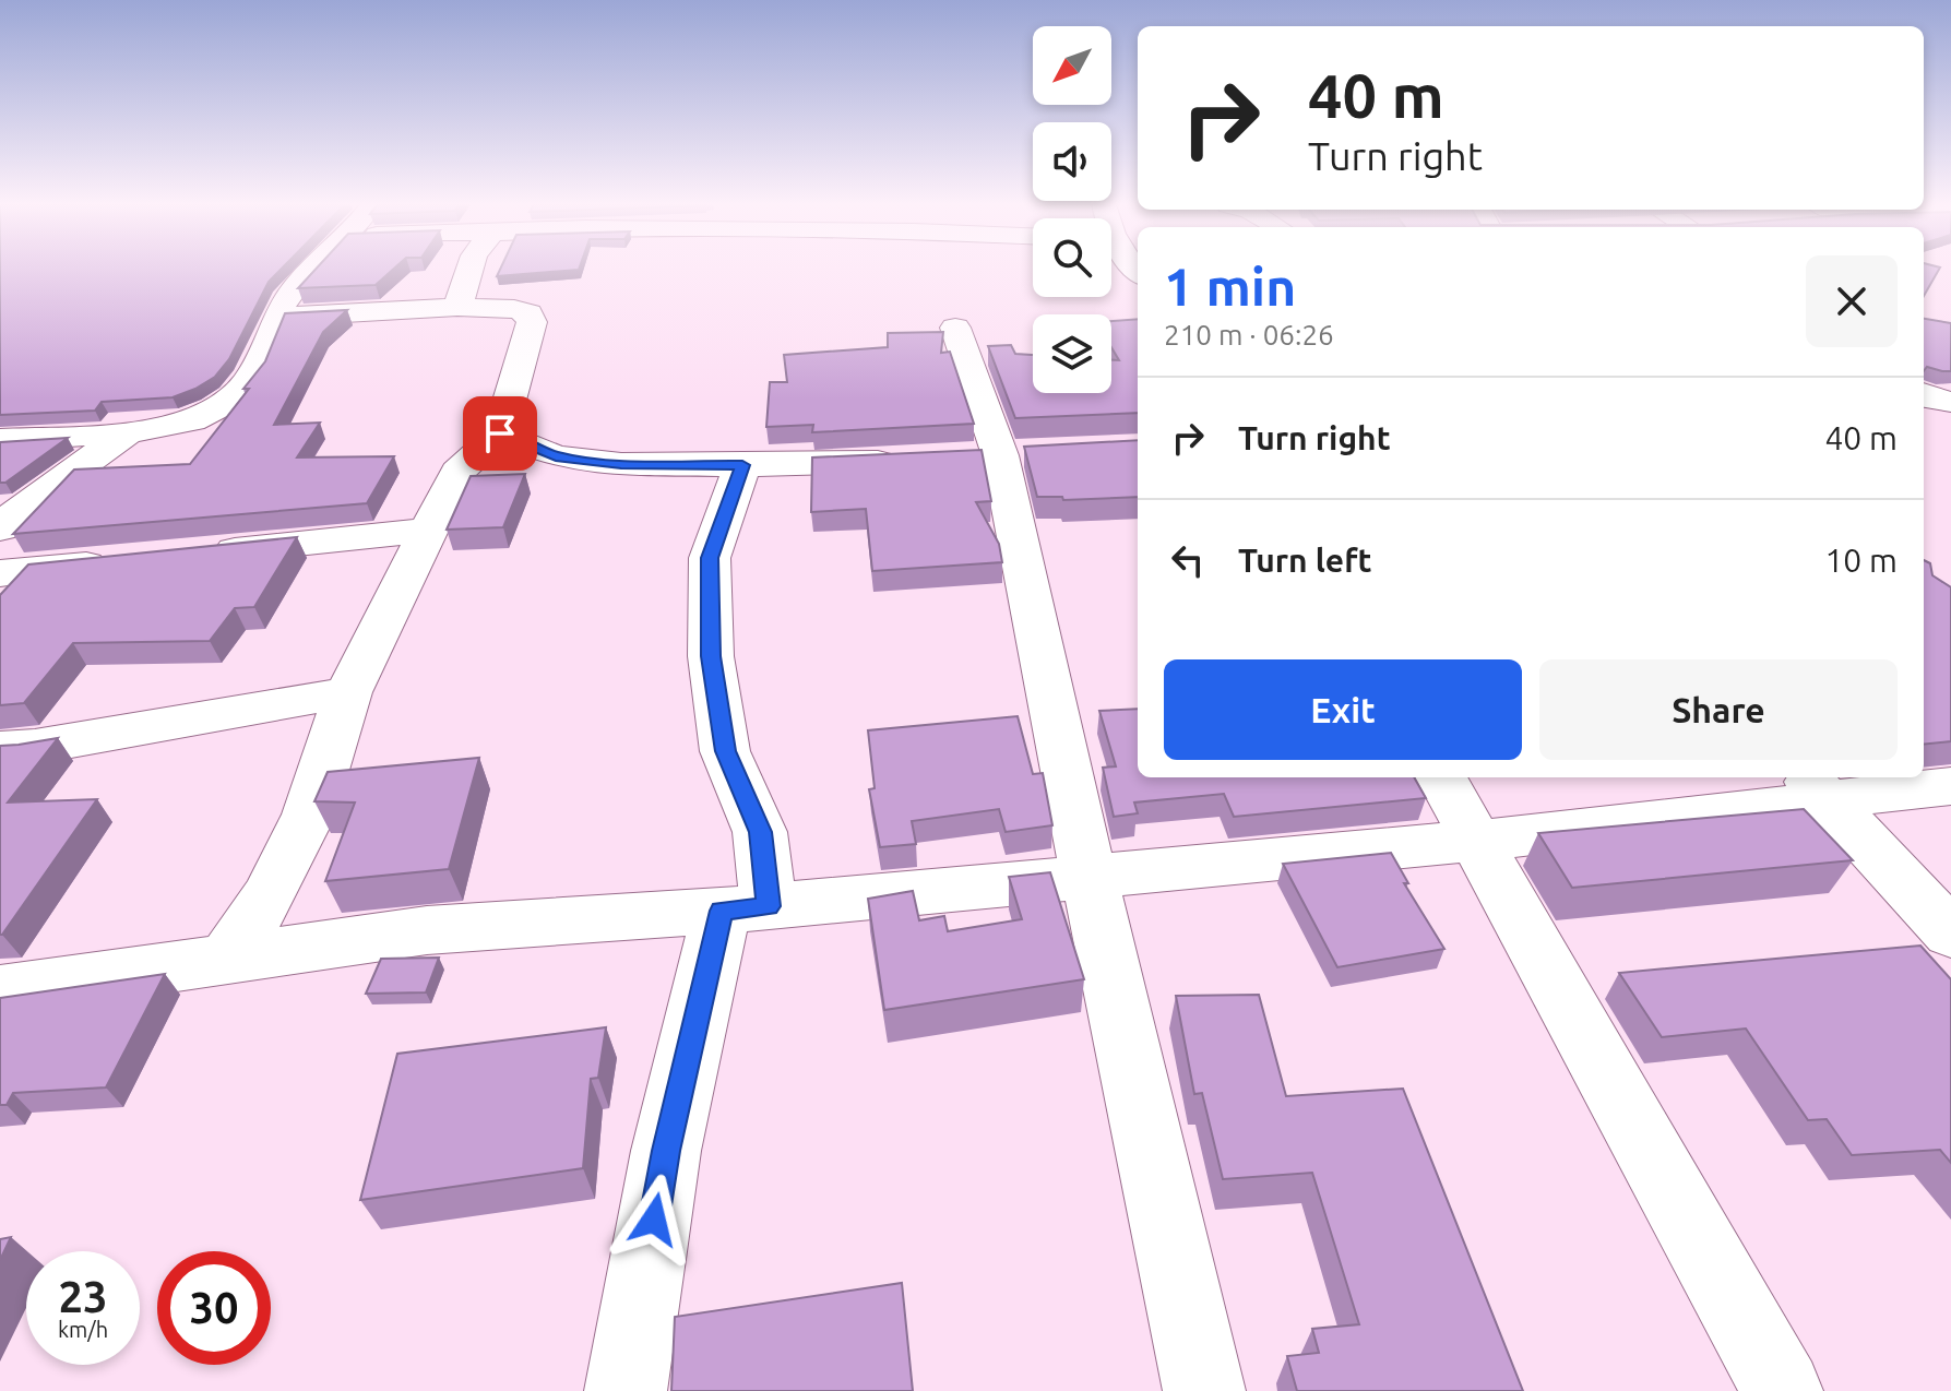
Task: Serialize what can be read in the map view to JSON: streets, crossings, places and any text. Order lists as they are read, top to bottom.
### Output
{
  "north": "bottom left",
  "page": {
    "turn": ["40 m", "Turn right"],
    "heading": ["1 min", "210 m · 06:26"],
    "list": [
      {
        "name": "Turn right",
        "value": "40 m"
      },
      {
        "name": "Turn left",
        "value": "10 m"
      }
    ],
    "buttons": ["Exit", "Share"],
    "speed": "23 km/h",
    "limit": "30"
  }
}
